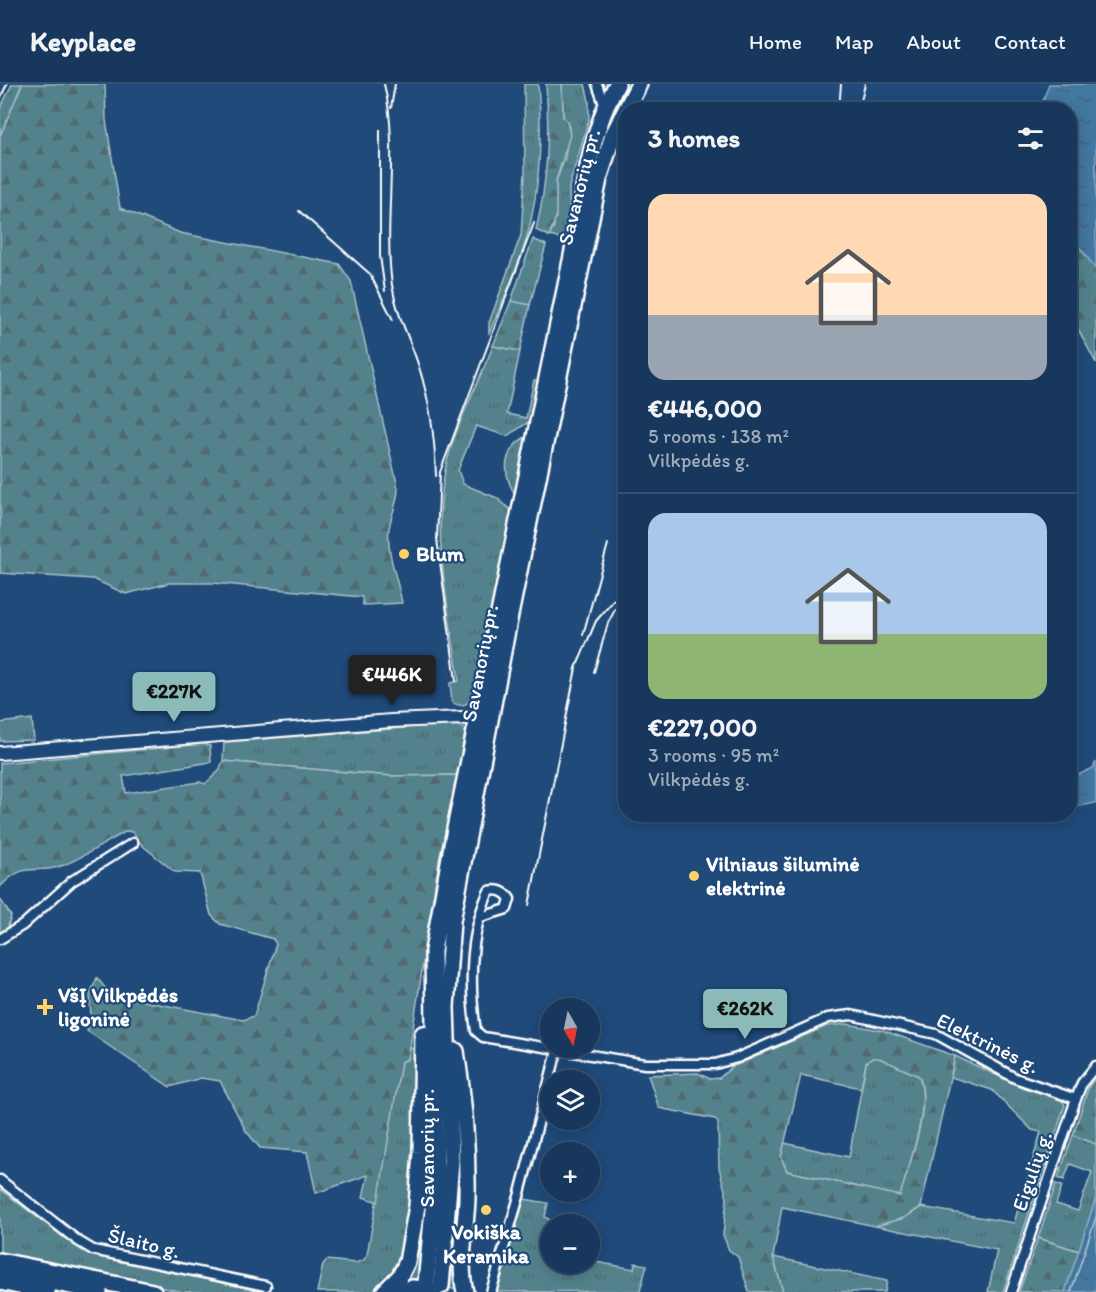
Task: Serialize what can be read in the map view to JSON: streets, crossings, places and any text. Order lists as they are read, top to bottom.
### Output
{
  "streets": {
    "highway": ["Savanorių pr."],
    "street": ["Elektrinės g.", "Eigulių g.", "Šlaito g."]
  },
  "crossings": [
    ["Elektrinės g.", "Eigulių g."]
  ],
  "places": {
    "other": ["Blum", "Vilniaus šiluminė elektrinė", "Vokiška Keramika"],
    "health": ["VšĮ Vilkpėdės ligoninė"]
  },
  "north": "bottom",
  "page": {
    "header": "Keyplace",
    "nav": [
      "Home",
      "Map",
      "About",
      "Contact"
    ],
    "heading": "3 homes",
    "list": [
      {
        "name": "€446,000",
        "note": "5 rooms · 138 m² · Vilkpėdės g."
      },
      {
        "name": "€227,000",
        "note": "3 rooms · 95 m² · Vilkpėdės g."
      }
    ],
    "price": ["€446K", "€227K", "€262K"],
    "map_buttons": ["+", "−"]
  }
}
